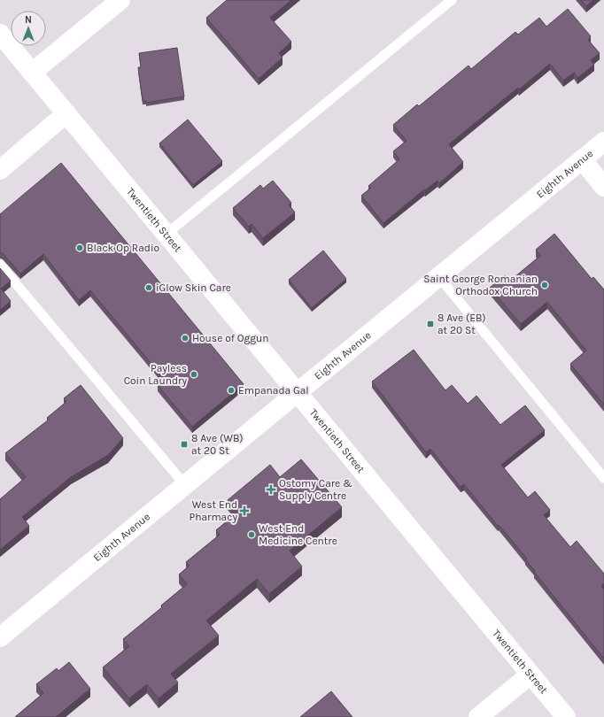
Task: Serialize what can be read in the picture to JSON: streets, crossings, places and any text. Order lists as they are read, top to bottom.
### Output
{
  "streets": {
    "street": ["Eighth Avenue", "Twentieth Street"]
  },
  "crossings": [
    ["Eighth Avenue", "Twentieth Street"]
  ],
  "places": {
    "other": [
      "Black Op Radio",
      "Saint George Romanian Orthodox Church",
      "iGlow Skin Care",
      "House of Oggun",
      "Payless Coin Laundry",
      "Empanada Gal",
      "West End Medicine Centre"
    ],
    "transit": ["8 Ave (EB) at 20 St", "8 Ave (WB) at 20 St"],
    "health": ["Ostomy Care & Supply Centre", "West End Pharmacy"]
  },
  "north": "top"
}
